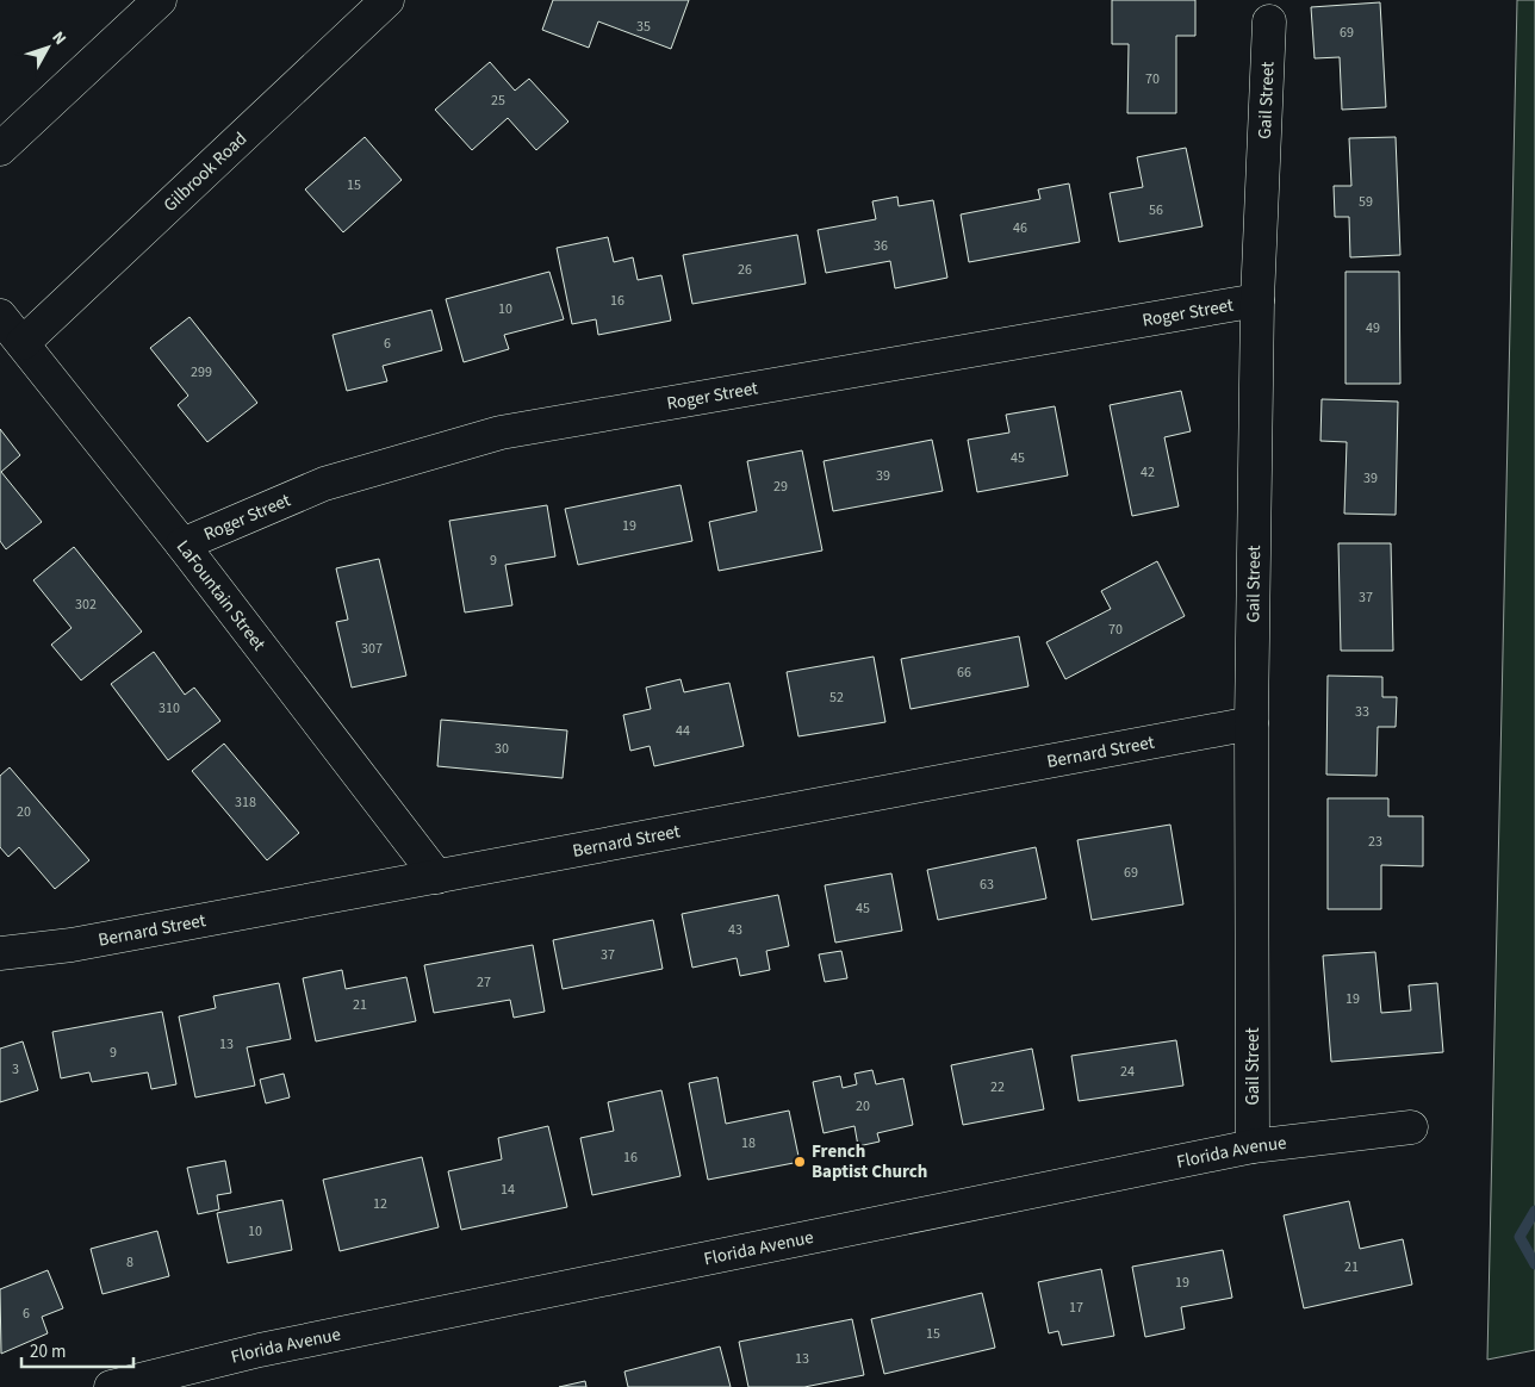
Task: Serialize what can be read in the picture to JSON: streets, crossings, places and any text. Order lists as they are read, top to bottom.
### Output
{
  "streets": {
    "main road": [
      "Gail Street",
      "Gilbrook Road",
      "Roger Street",
      "LaFountain Street",
      "Bernard Street",
      "Florida Avenue"
    ]
  },
  "crossings": [
    ["Gail Street", "Roger Street"],
    ["Gail Street", "Bernard Street"],
    ["Gail Street", "Florida Avenue"],
    ["Gilbrook Road", "LaFountain Street"],
    ["Roger Street", "LaFountain Street"],
    ["LaFountain Street", "Bernard Street"]
  ],
  "places": ["French Baptist Church"],
  "house_numbers": [
    "35",
    "69",
    "70",
    "25",
    "15",
    "59",
    "56",
    "46",
    "36",
    "26",
    "16",
    "10",
    "49",
    "6",
    "299",
    "45",
    "42",
    "39",
    "39",
    "29",
    "19",
    "9",
    "37",
    "302",
    "70",
    "307",
    "66",
    "52",
    "310",
    "33",
    "44",
    "30",
    "318",
    "20",
    "23",
    "69",
    "63",
    "45",
    "43",
    "37",
    "27",
    "19",
    "21",
    "13",
    "9",
    "3",
    "24",
    "22",
    "20",
    "18",
    "16",
    "14",
    "12",
    "10",
    "8",
    "21",
    "19",
    "17",
    "6",
    "15",
    "13"
  ],
  "scale_bar": "20 m",
  "north": "top right"
}
